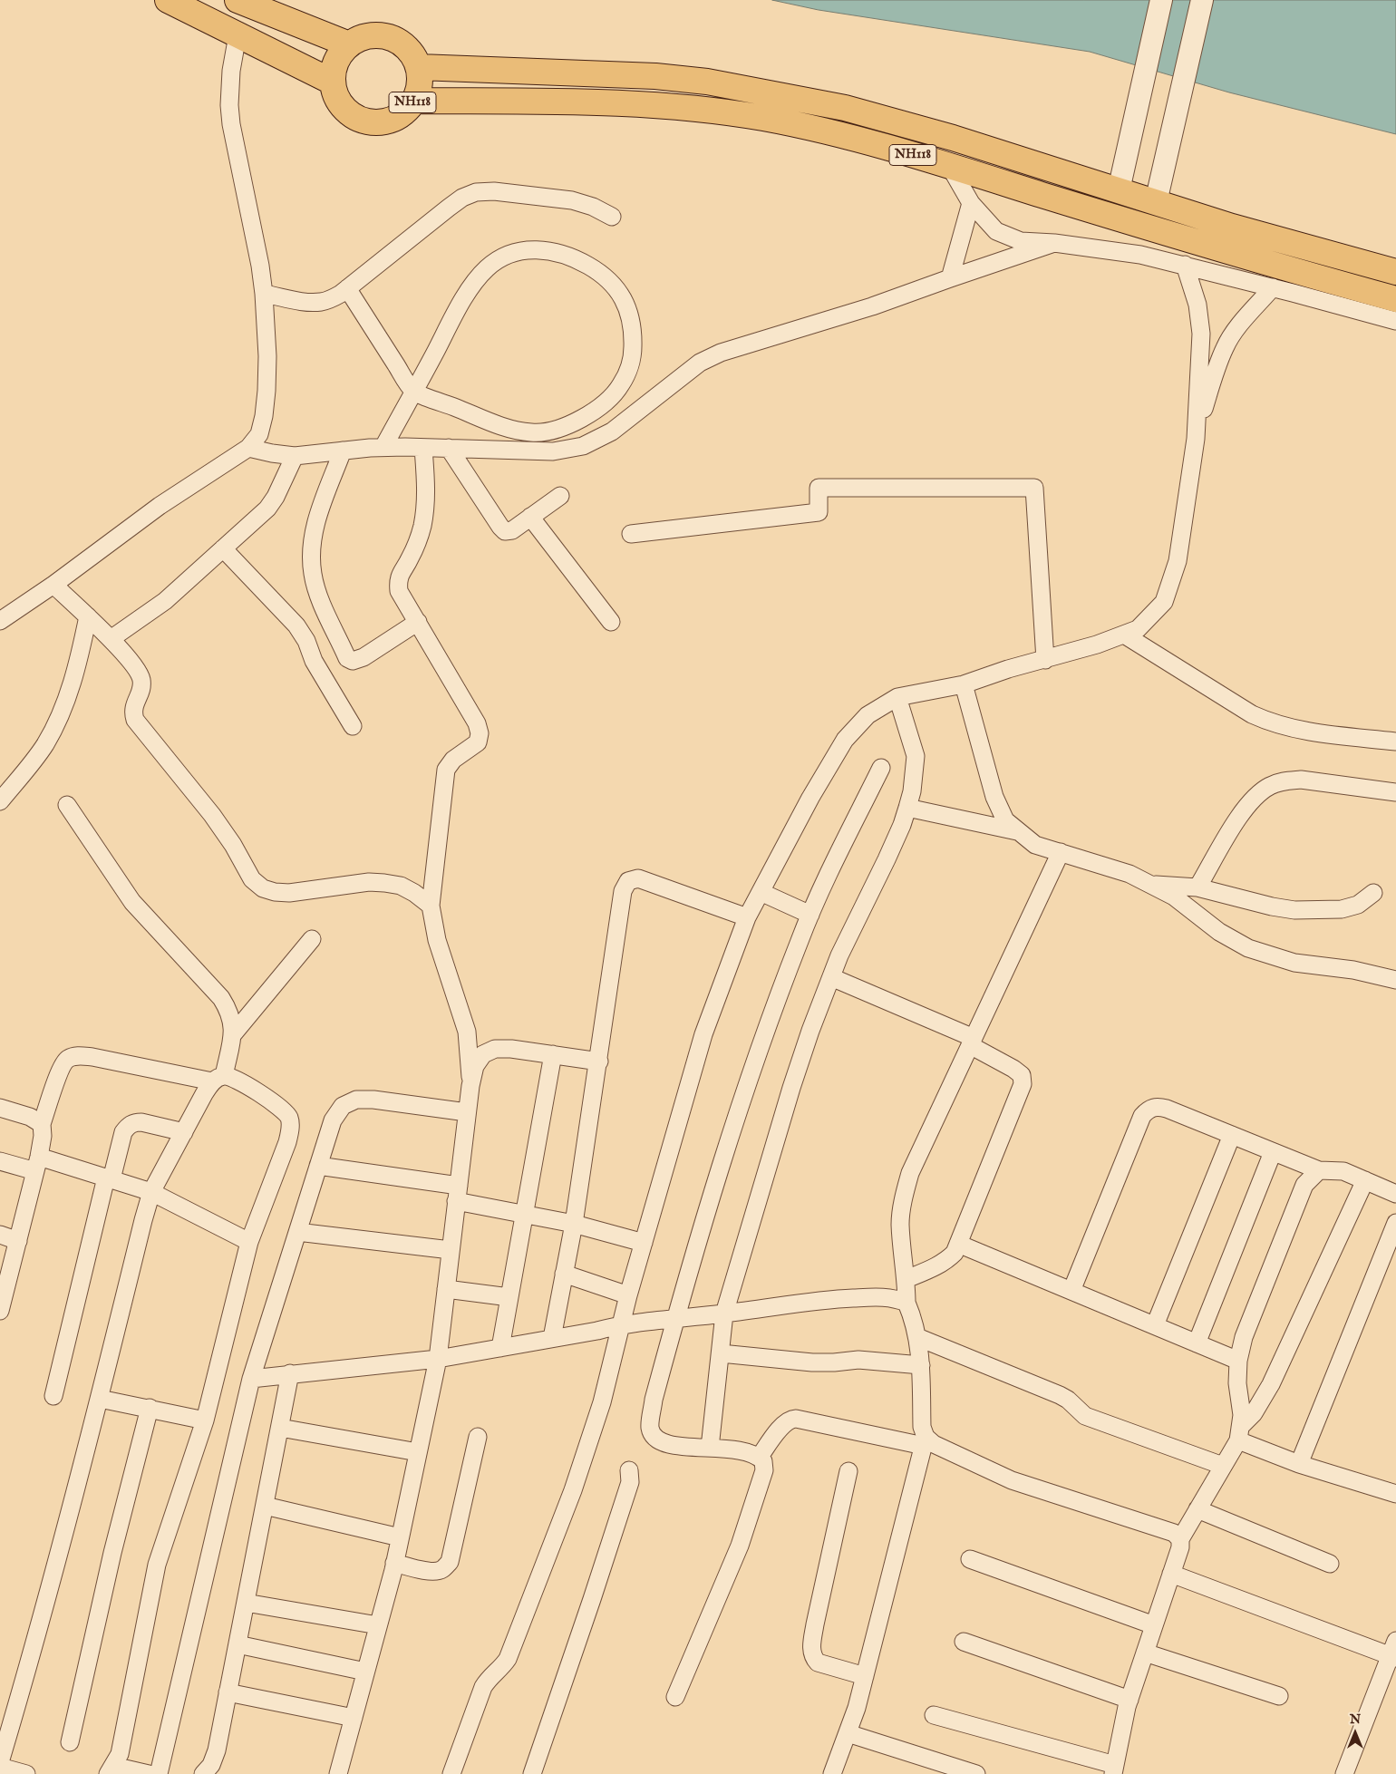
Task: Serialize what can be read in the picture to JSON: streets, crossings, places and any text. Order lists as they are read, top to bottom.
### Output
{
  "streets": {
    "highway": ["NH118"]
  },
  "north": "top"
}
